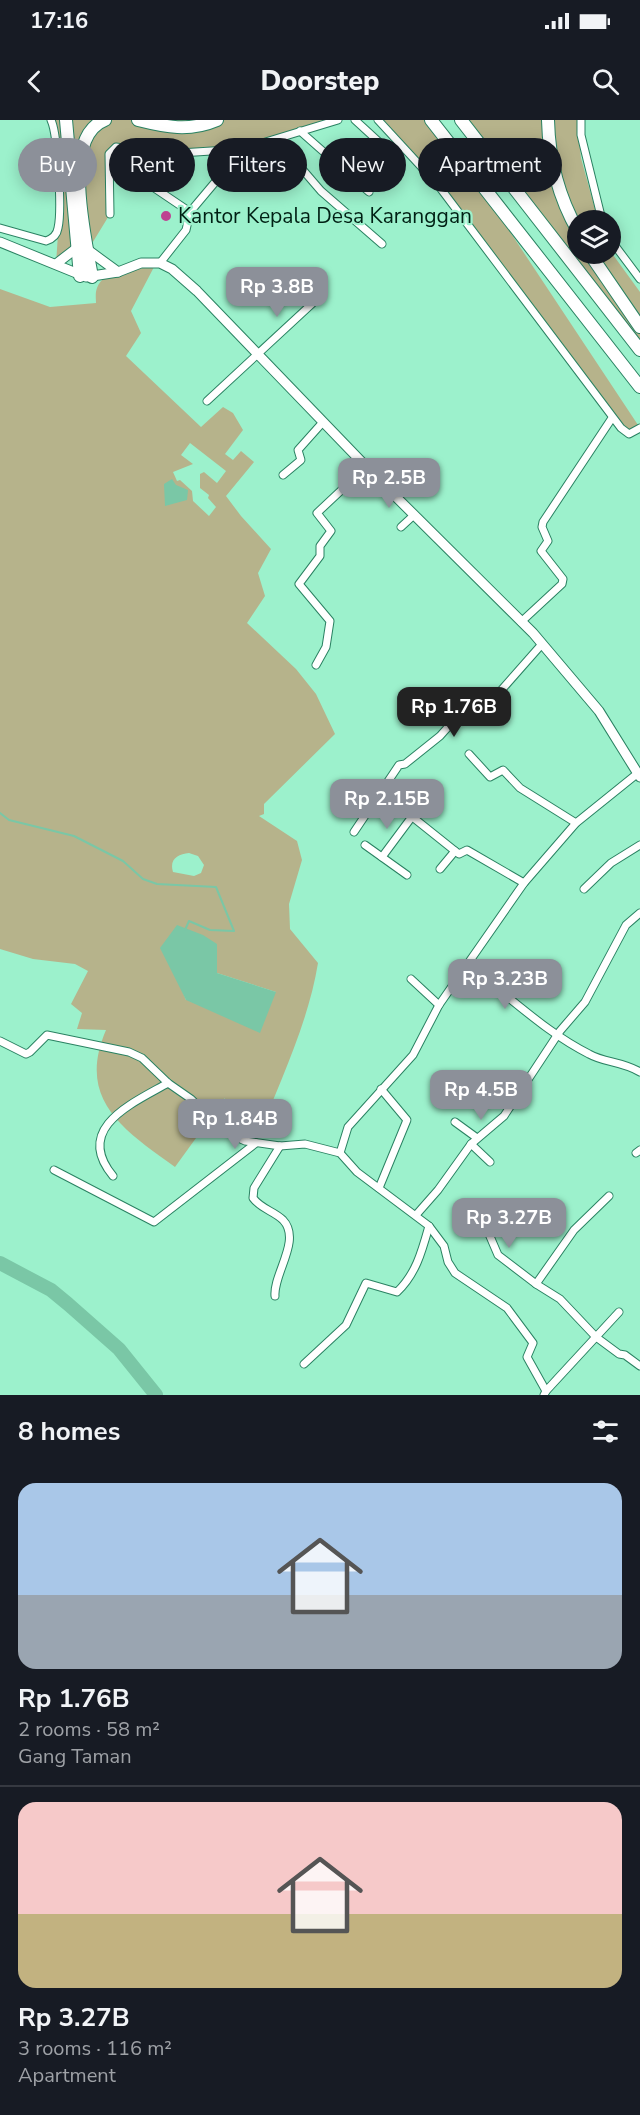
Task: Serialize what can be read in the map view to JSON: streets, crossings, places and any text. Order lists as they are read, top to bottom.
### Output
{
  "places": ["Kantor Kepala Desa Karanggan"],
  "page": {
    "status": "17:16",
    "header": "Doorstep",
    "chip": [
      "Buy",
      "Rent",
      "Filters",
      "New",
      "Apartment"
    ],
    "price": [
      "Rp 3.8B",
      "Rp 2.5B",
      "Rp 1.76B",
      "Rp 2.15B",
      "Rp 3.23B",
      "Rp 4.5B",
      "Rp 1.84B",
      "Rp 3.27B"
    ],
    "heading": "8 homes",
    "list": [
      {
        "name": "Rp 1.76B",
        "note": "2 rooms · 58 m² · Gang Taman"
      },
      {
        "name": "Rp 3.27B",
        "note": "3 rooms · 116 m² · Apartment"
      }
    ]
  }
}
